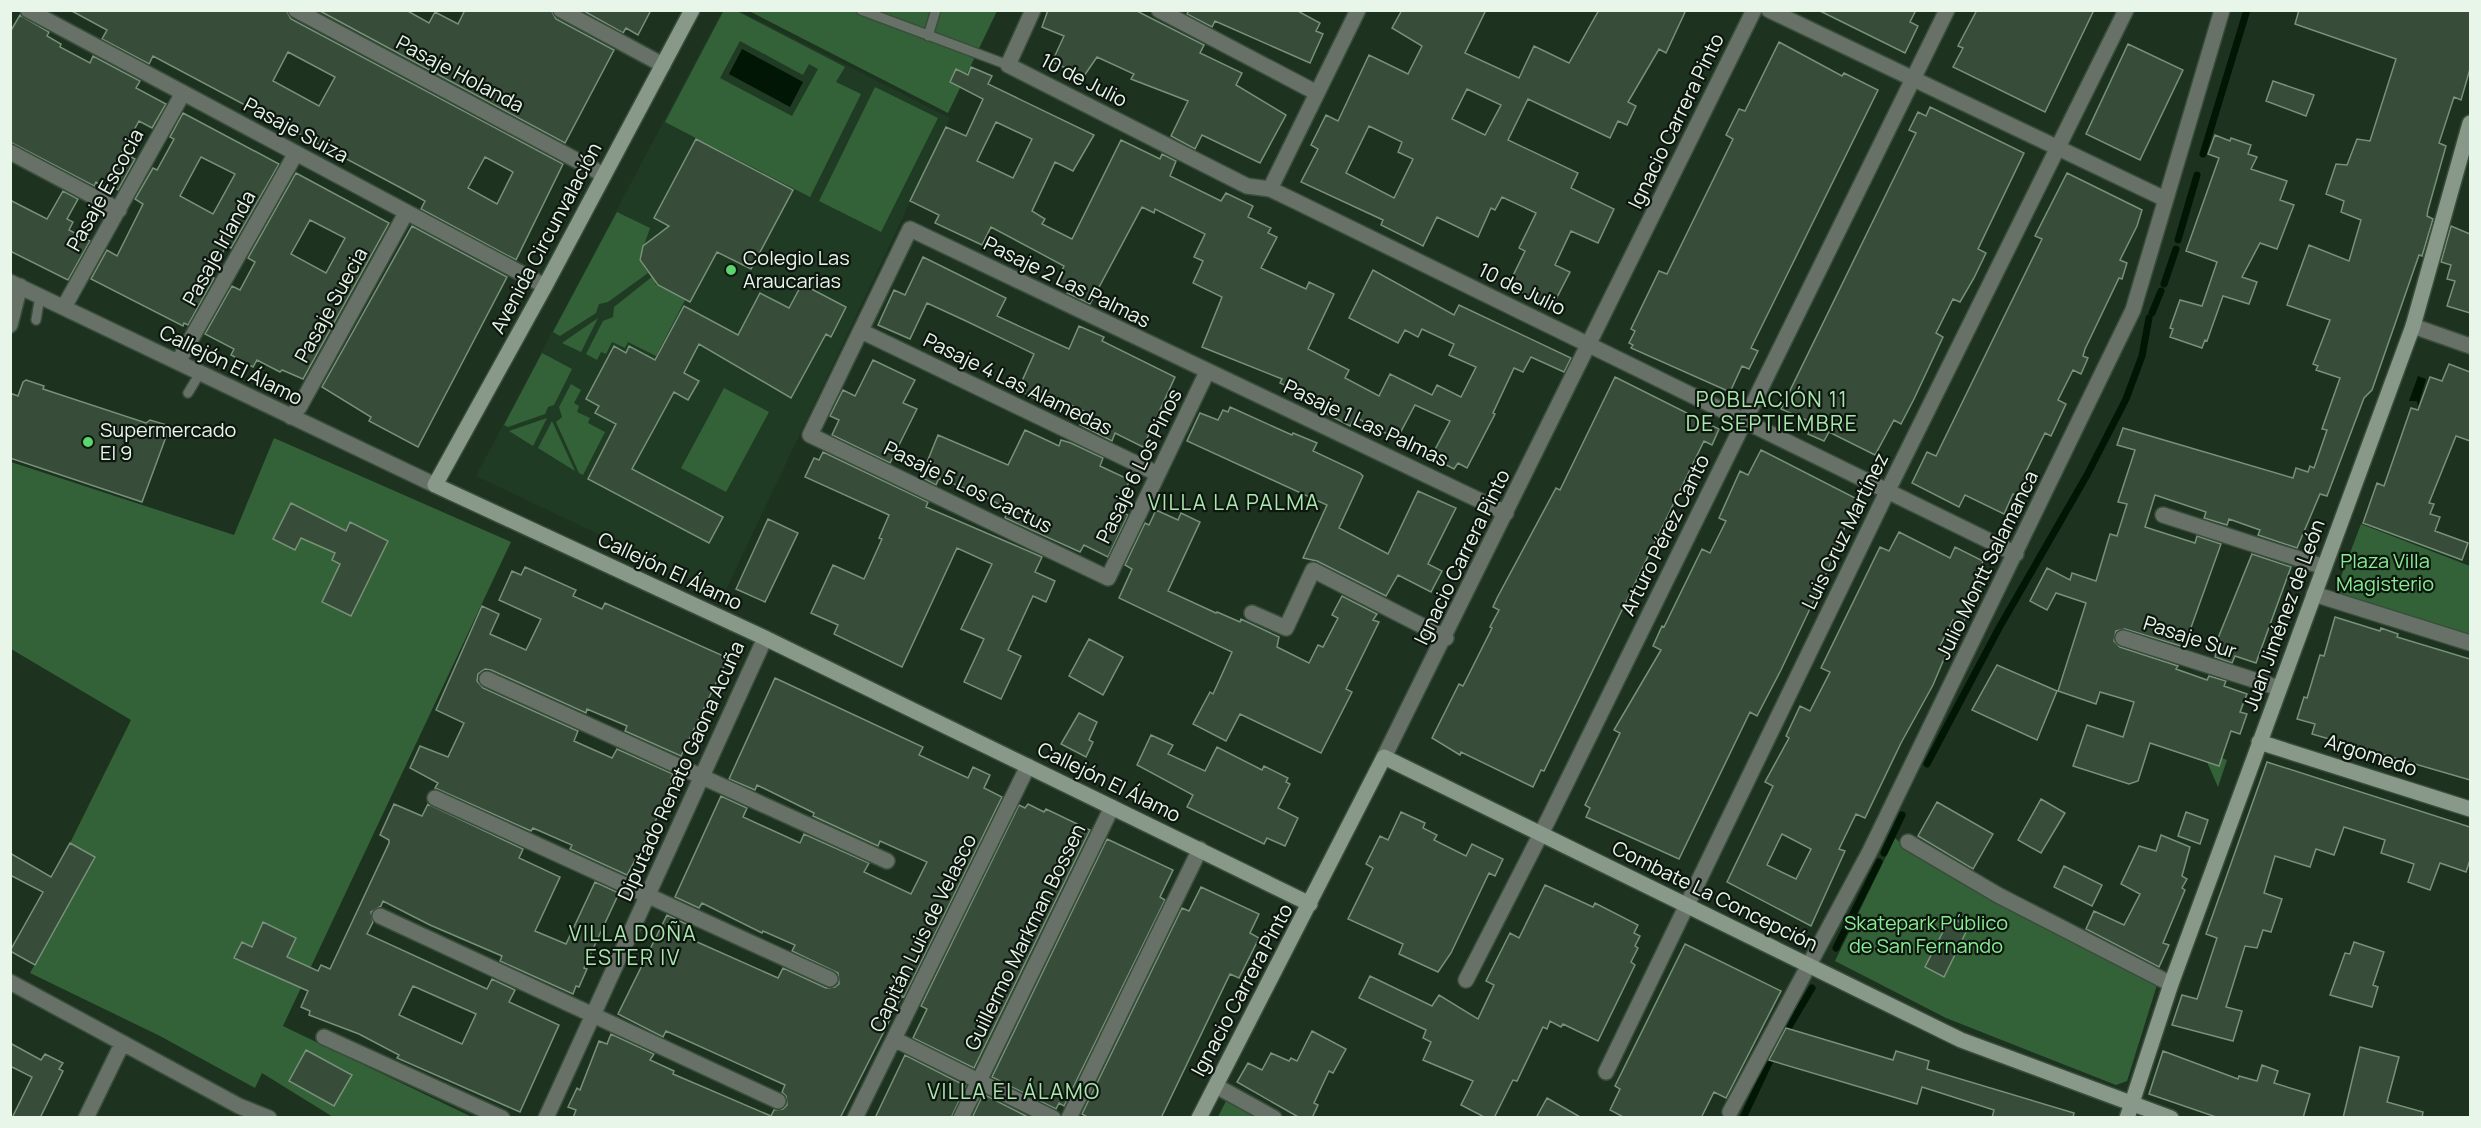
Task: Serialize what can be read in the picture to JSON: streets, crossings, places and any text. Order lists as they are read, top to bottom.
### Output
{
  "streets": {
    "street": [
      "Pasaje Holanda",
      "10 de Julio",
      "Ignacio Carrera Pinto",
      "Pasaje Suiza",
      "Pasaje Escocia",
      "Avenida Circunvalación",
      "Pasaje Irlanda",
      "Pasaje 2 Las Palmas",
      "Pasaje Suecia",
      "Callejón El Álamo",
      "Pasaje 4 Las Alamedas",
      "Pasaje 1 Las Palmas",
      "Pasaje 6 Los Pinos",
      "Pasaje 5 Los Cactus",
      "Luis Cruz Martínez",
      "Arturo Pérez Canto",
      "Julio Montt Salamanca",
      "Juan Jiménez de León",
      "Pasaje Sur",
      "Argomedo",
      "Diputado Renato Gaona Acuña",
      "Combate La Concepción",
      "Capitán Luis de Velasco",
      "Guillermo Markman Bossen"
    ]
  },
  "crossings": [
    ["Pasaje Holanda", "Avenida Circunvalación"],
    ["10 de Julio", "Ignacio Carrera Pinto"],
    ["10 de Julio", "Luis Cruz Martínez"],
    ["10 de Julio", "Arturo Pérez Canto"],
    ["10 de Julio", "Julio Montt Salamanca"],
    ["Ignacio Carrera Pinto", "Callejón El Álamo"],
    ["Ignacio Carrera Pinto", "Pasaje 1 Las Palmas"],
    ["Ignacio Carrera Pinto", "Combate La Concepción"],
    ["Pasaje Suiza", "Pasaje Escocia"],
    ["Pasaje Suiza", "Avenida Circunvalación"],
    ["Pasaje Suiza", "Pasaje Irlanda"],
    ["Pasaje Suiza", "Pasaje Suecia"],
    ["Pasaje Escocia", "Callejón El Álamo"],
    ["Avenida Circunvalación", "Callejón El Álamo"],
    ["Pasaje Irlanda", "Callejón El Álamo"],
    ["Pasaje 2 Las Palmas", "Pasaje 4 Las Alamedas"],
    ["Pasaje 2 Las Palmas", "Pasaje 1 Las Palmas"],
    ["Pasaje 2 Las Palmas", "Pasaje 6 Los Pinos"],
    ["Pasaje 2 Las Palmas", "Pasaje 5 Los Cactus"],
    ["Pasaje Suecia", "Callejón El Álamo"],
    ["Callejón El Álamo", "Diputado Renato Gaona Acuña"],
    ["Callejón El Álamo", "Capitán Luis de Velasco"],
    ["Callejón El Álamo", "Guillermo Markman Bossen"],
    ["Pasaje 4 Las Alamedas", "Pasaje 6 Los Pinos"],
    ["Pasaje 4 Las Alamedas", "Pasaje 5 Los Cactus"],
    ["Pasaje 1 Las Palmas", "Pasaje 6 Los Pinos"],
    ["Pasaje 6 Los Pinos", "Pasaje 5 Los Cactus"],
    ["Luis Cruz Martínez", "Combate La Concepción"],
    ["Arturo Pérez Canto", "Combate La Concepción"],
    ["Julio Montt Salamanca", "Combate La Concepción"],
    ["Juan Jiménez de León", "Pasaje Sur"],
    ["Juan Jiménez de León", "Argomedo"],
    ["Juan Jiménez de León", "Combate La Concepción"]
  ],
  "districts": [
    "POBLACIÓN 11 DE SEPTIEMBRE",
    "VILLA LA PALMA",
    "VILLA DOÑA ESTER IV",
    "VILLA EL ÁLAMO"
  ],
  "parks": ["Plaza Villa Magisterio", "Skatepark Público de San Fernando"],
  "places": ["Colegio Las Araucarias", "Supermercado El 9"]
}
